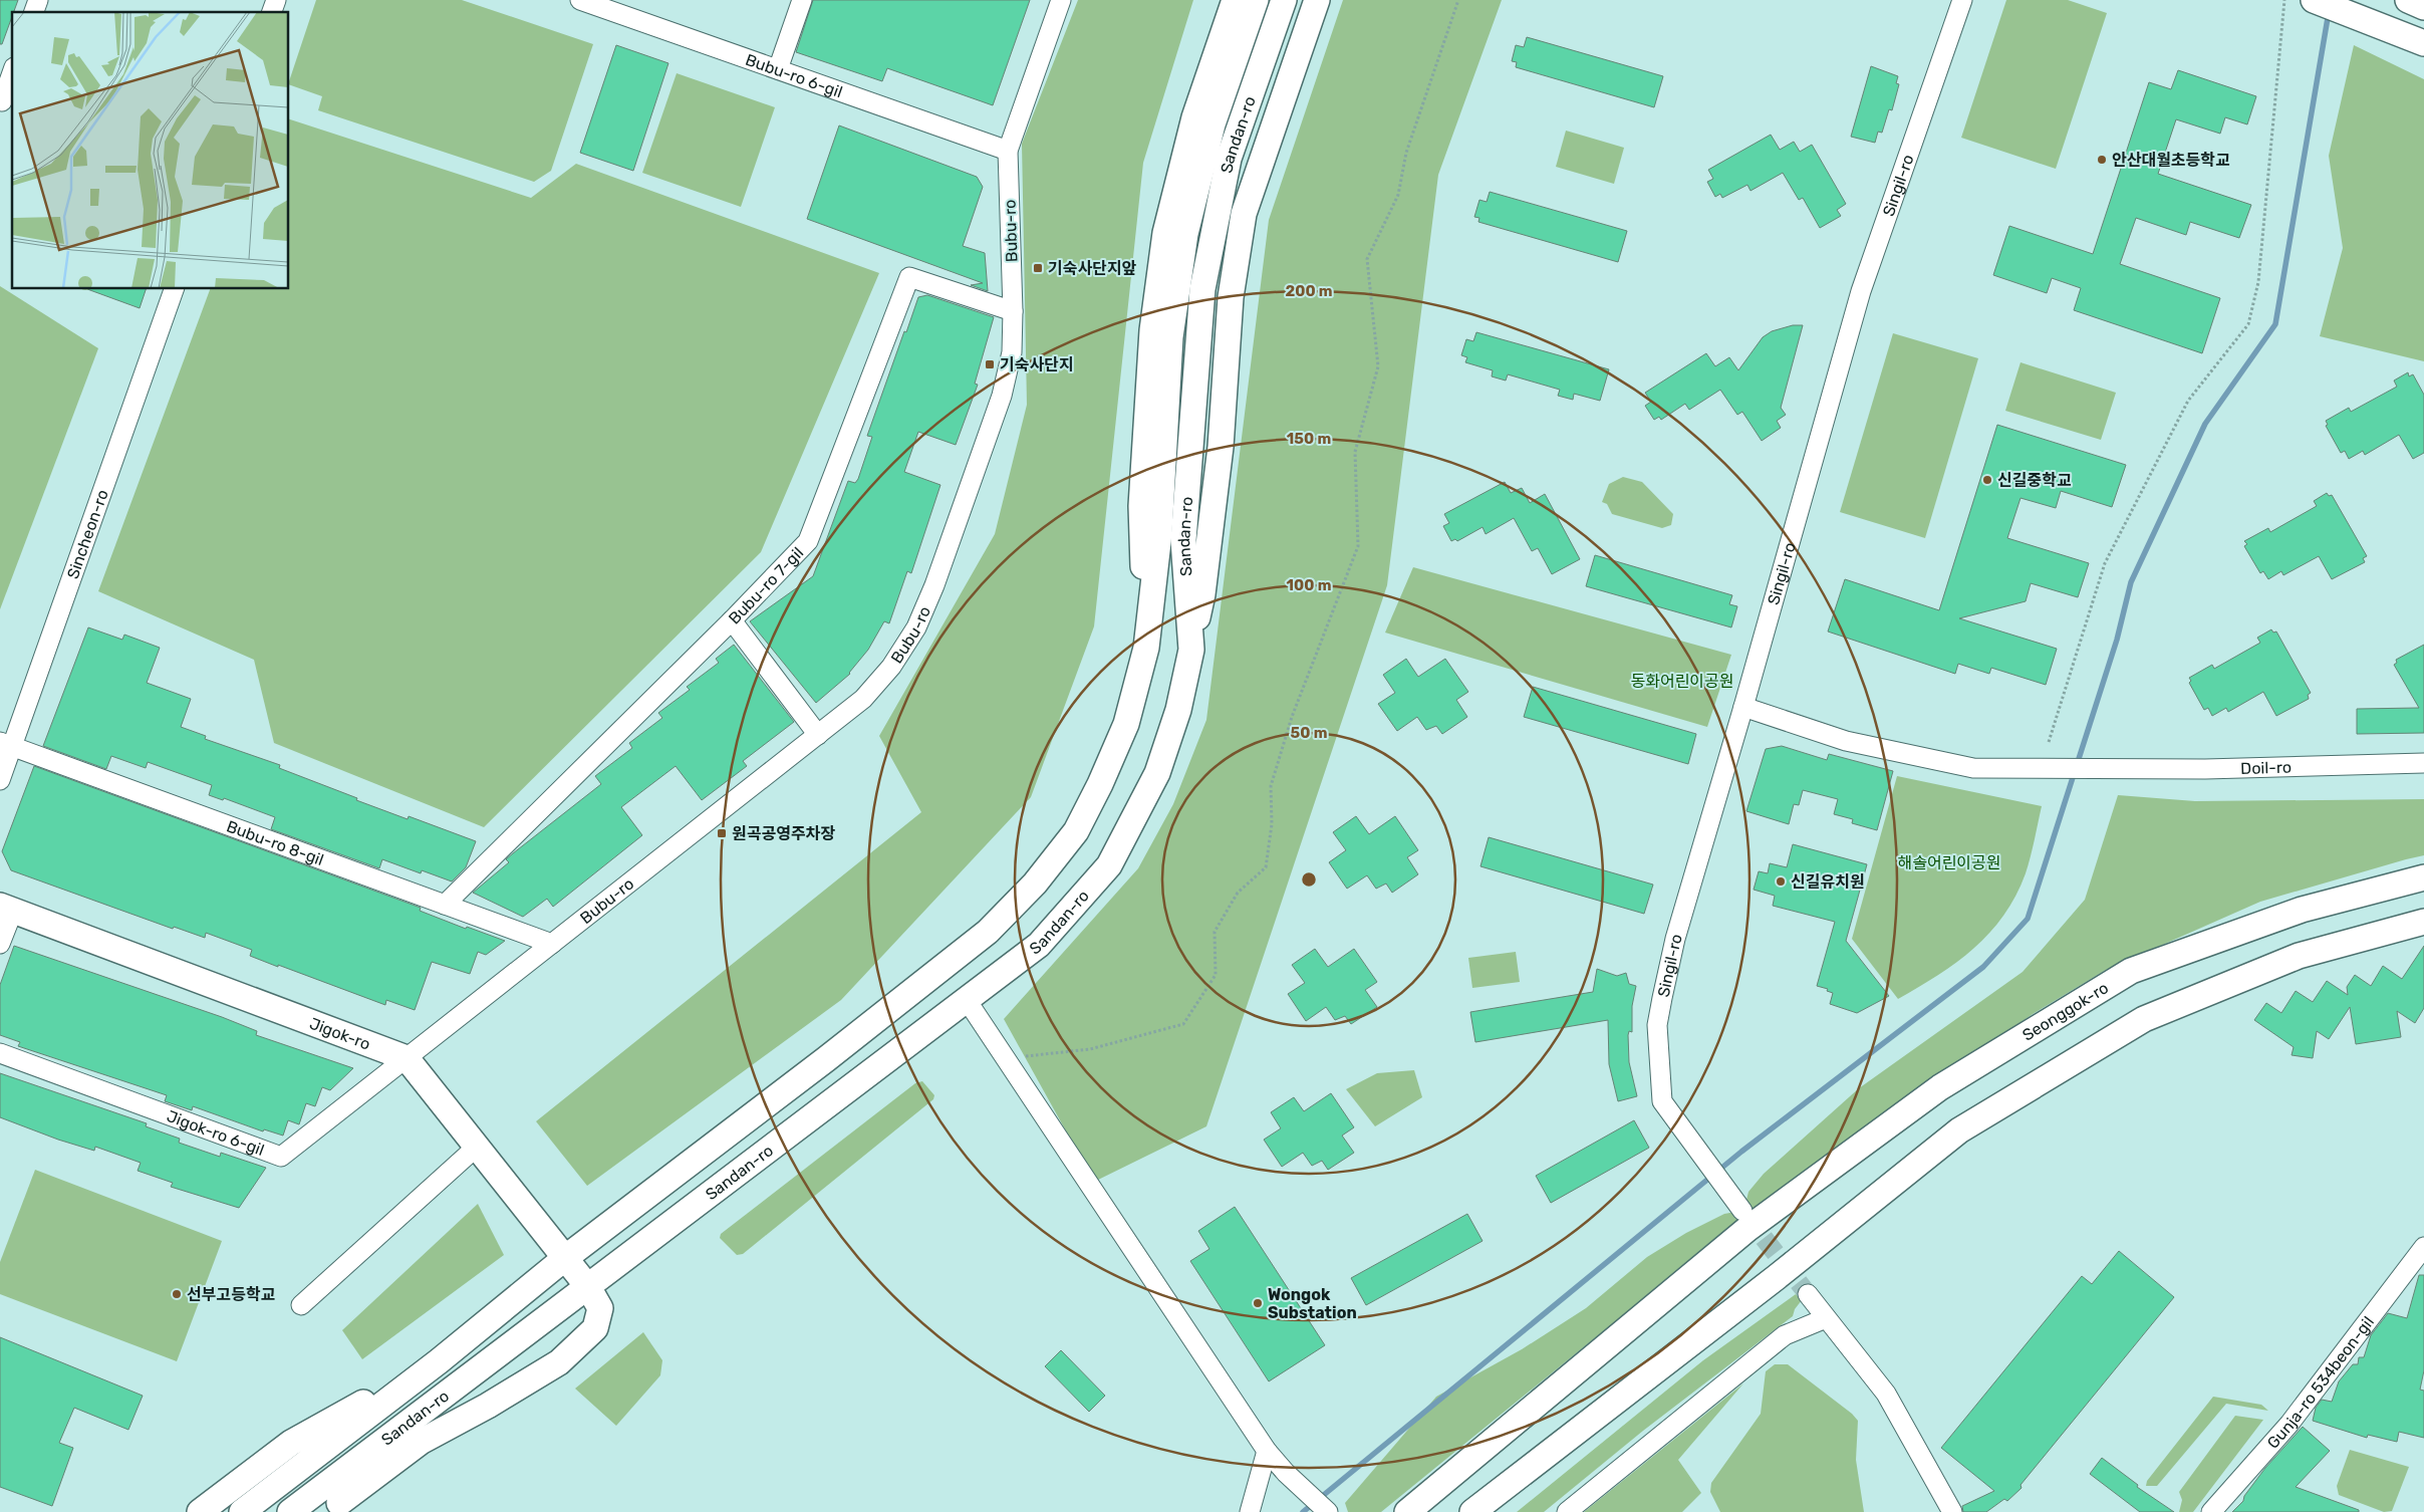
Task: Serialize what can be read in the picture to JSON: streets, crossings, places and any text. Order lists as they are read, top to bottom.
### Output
{
  "streets": {
    "main road": ["Sandan-ro", "Seonggok-ro", "Jigok-ro"],
    "street": [
      "Bubu-ro 6-gil",
      "Singil-ro",
      "Bubu-ro",
      "Sincheon-ro",
      "Bubu-ro 7-gil",
      "Doil-ro",
      "Bubu-ro 8-gil",
      "Jigok-ro 6-gil",
      "Gunja-ro 534beon-gil"
    ]
  },
  "crossings": [
    ["Bubu-ro 6-gil", "Bubu-ro"],
    ["Singil-ro", "Doil-ro"],
    ["Singil-ro", "Seonggok-ro"],
    ["Bubu-ro", "Bubu-ro 7-gil"],
    ["Bubu-ro", "Bubu-ro 8-gil"],
    ["Bubu-ro", "Jigok-ro"],
    ["Bubu-ro", "Jigok-ro 6-gil"],
    ["Sincheon-ro", "Bubu-ro 8-gil"],
    ["Bubu-ro 7-gil", "Bubu-ro 8-gil"],
    ["Jigok-ro", "Jigok-ro 6-gil"]
  ],
  "parks": ["동화어린이공원", "해솔어린이공원"],
  "places": {
    "other": [
      "안산대월초등학교",
      "신길중학교",
      "신길유치원",
      "선부고등학교",
      "Wongok Substation"
    ],
    "transit": ["기숙사단지앞", "기숙사단지", "원곡공영주차장"]
  },
  "rings": [
    "200 m",
    "150 m",
    "100 m",
    "50 m"
  ]
}
